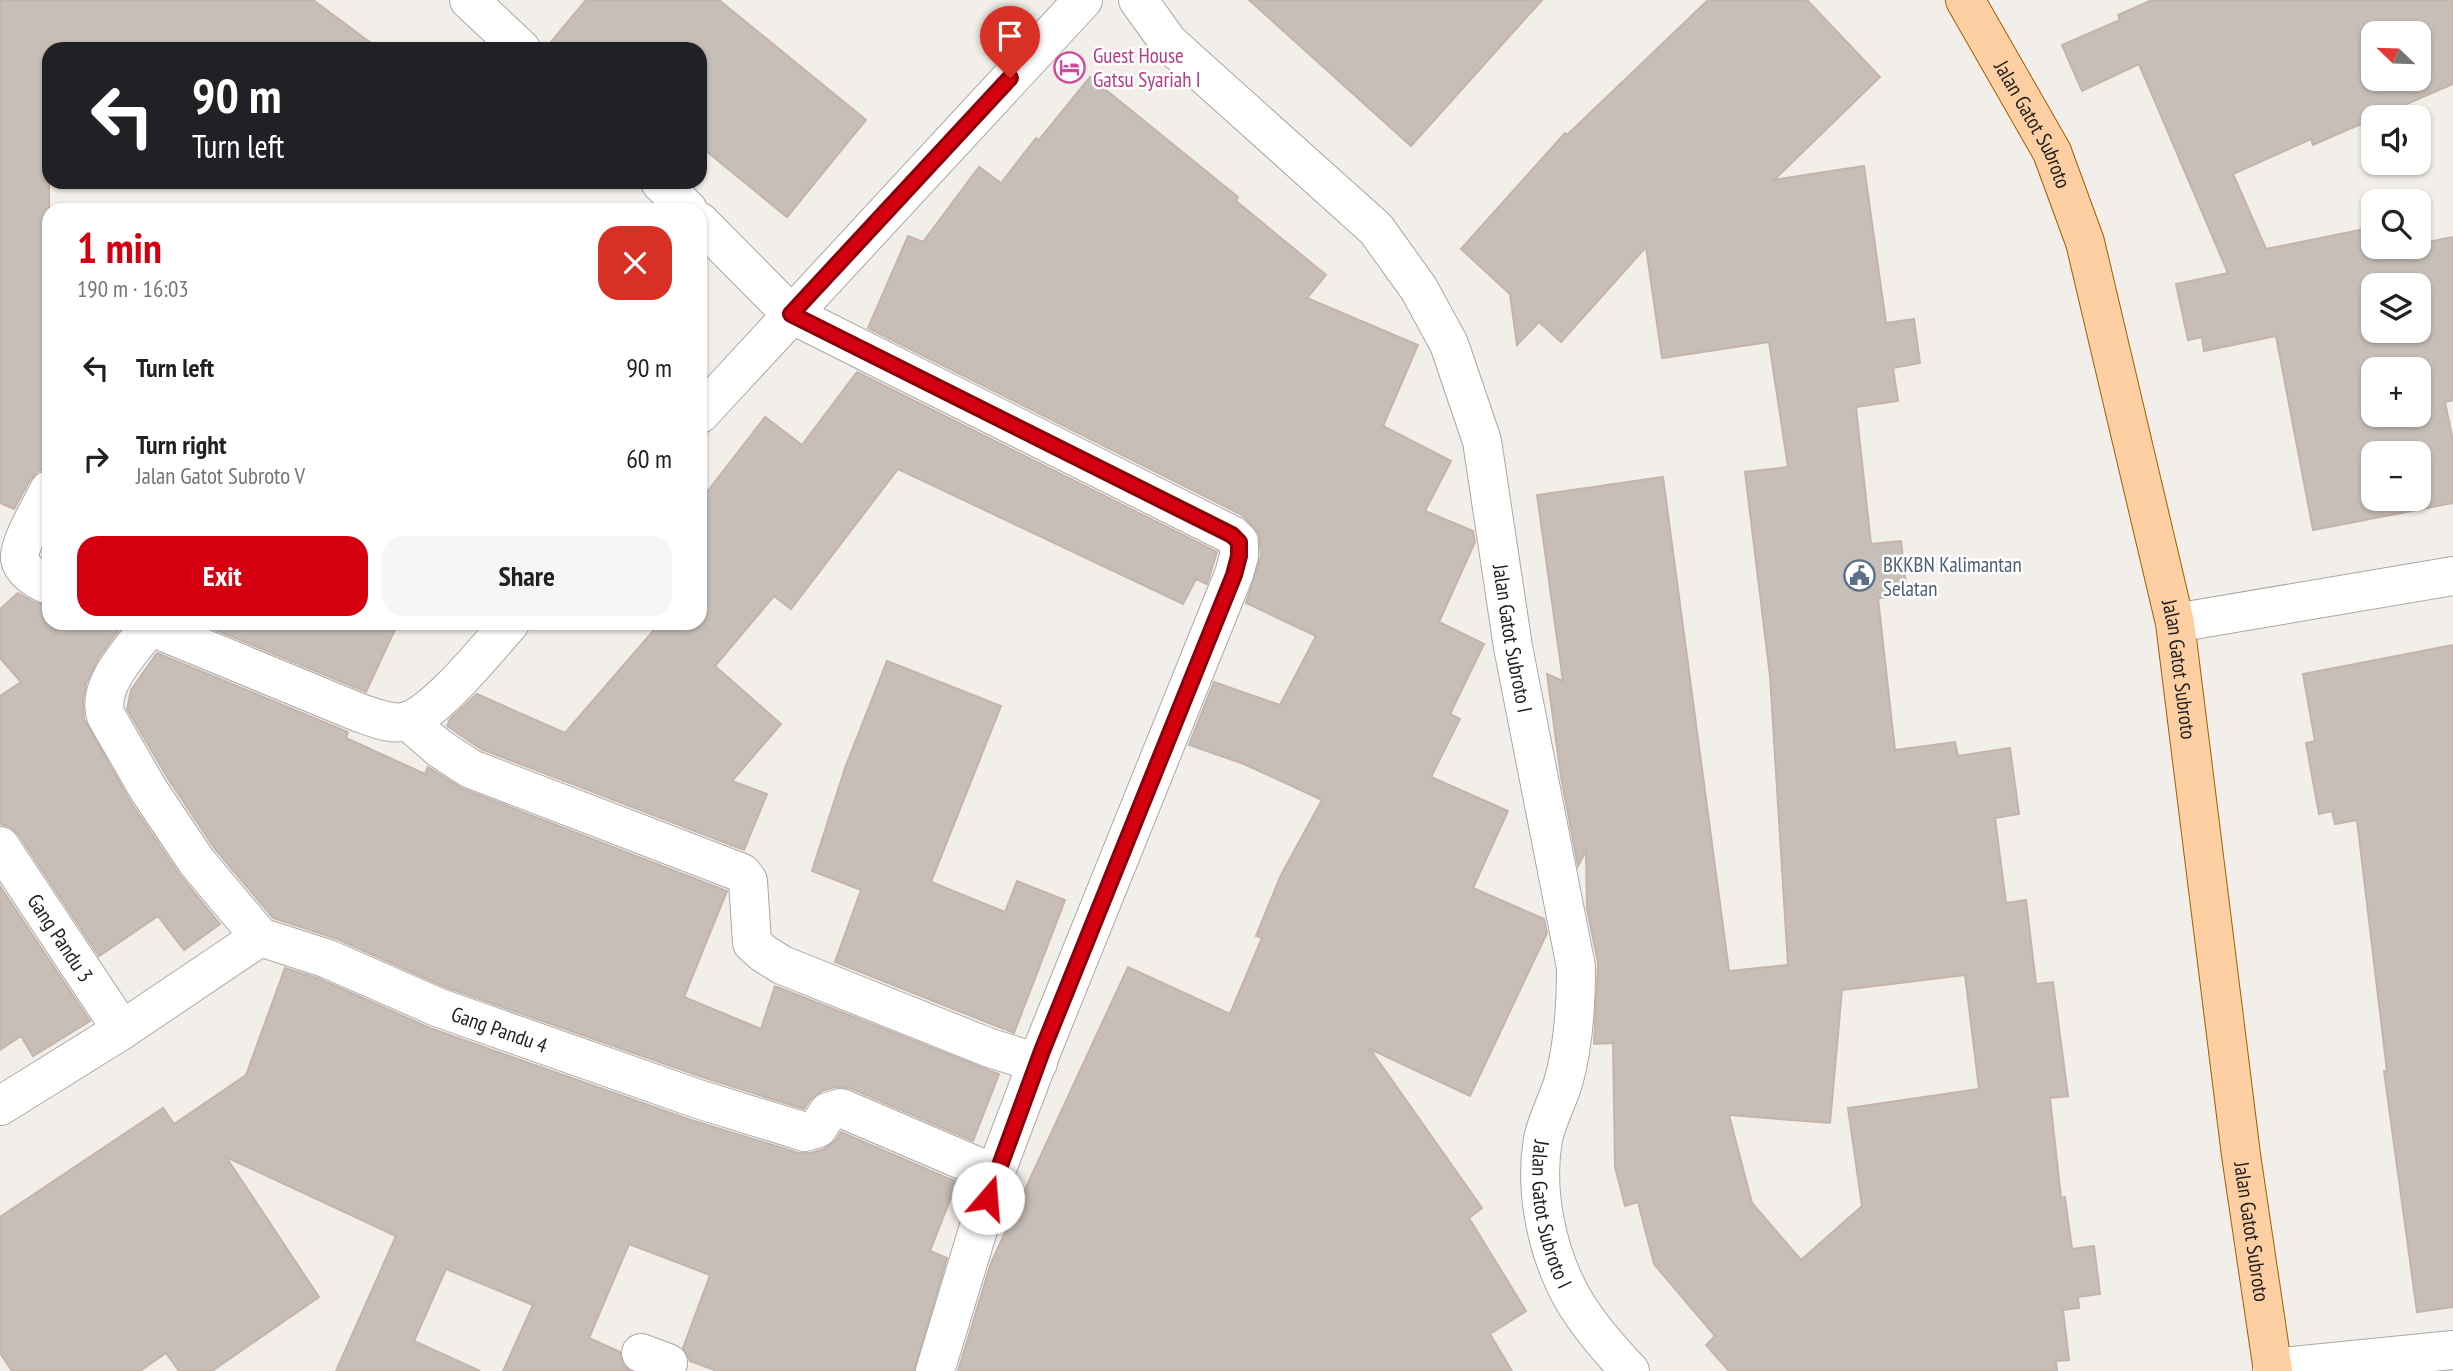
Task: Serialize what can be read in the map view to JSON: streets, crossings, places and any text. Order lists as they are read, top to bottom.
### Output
{
  "streets": {
    "main road": ["Jalan Gatot Subroto"],
    "street": ["Jalan Gatot Subroto I", "Gang Pandu 3", "Gang Pandu 4"]
  },
  "places": {
    "hotel": ["Guest House Gatsu Syariah I"],
    "public building": ["BKKBN Kalimantan Selatan"]
  },
  "north": "top left",
  "page": {
    "map_buttons": ["+", "−"],
    "turn": ["90 m", "Turn left"],
    "heading": ["1 min", "190 m · 16:03"],
    "list": [
      {
        "name": "Turn left",
        "value": "90 m"
      },
      {
        "name": "Turn right",
        "note": "Jalan Gatot Subroto V",
        "value": "60 m"
      }
    ],
    "buttons": ["Exit", "Share"]
  }
}
